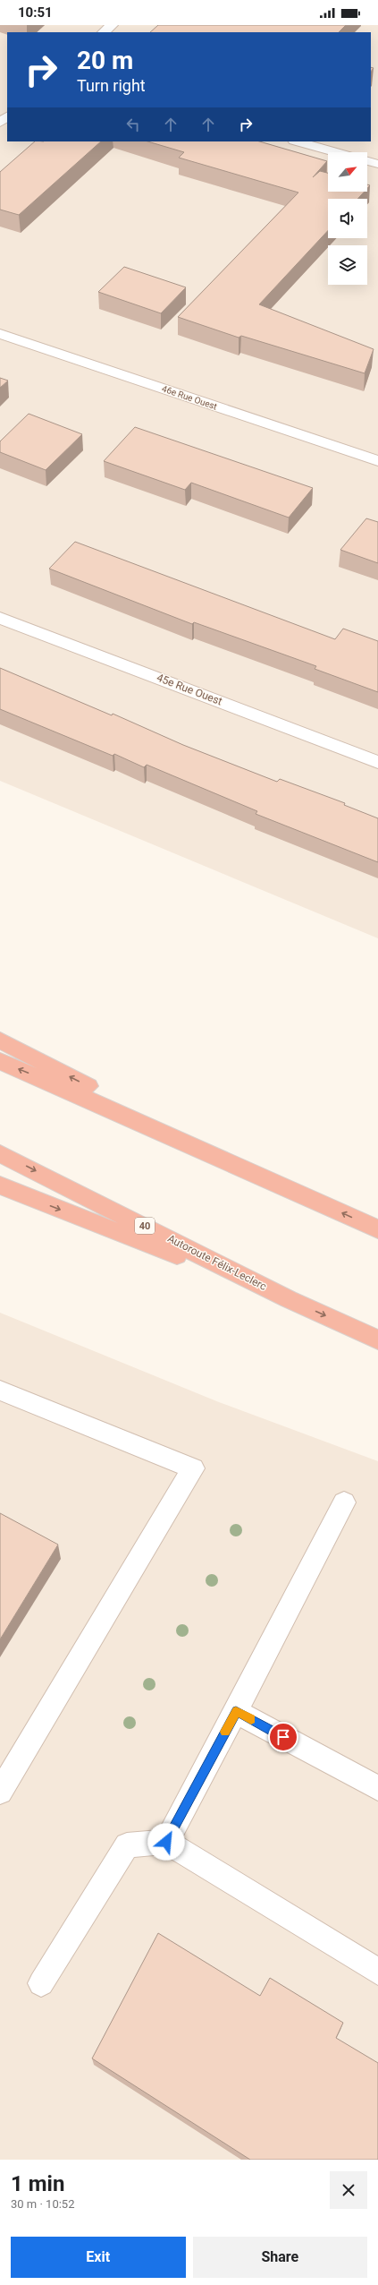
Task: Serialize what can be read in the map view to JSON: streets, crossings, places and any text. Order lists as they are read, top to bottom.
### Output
{
  "streets": {
    "highway": ["40", "Autoroute Félix-Leclerc"],
    "street": ["46e Rue Ouest", "45e Rue Ouest"]
  },
  "north": "top right",
  "page": {
    "status": "10:51",
    "turn": ["20 m", "Turn right"],
    "heading": ["1 min", "30 m · 10:52"],
    "buttons": ["Exit", "Share"]
  }
}
